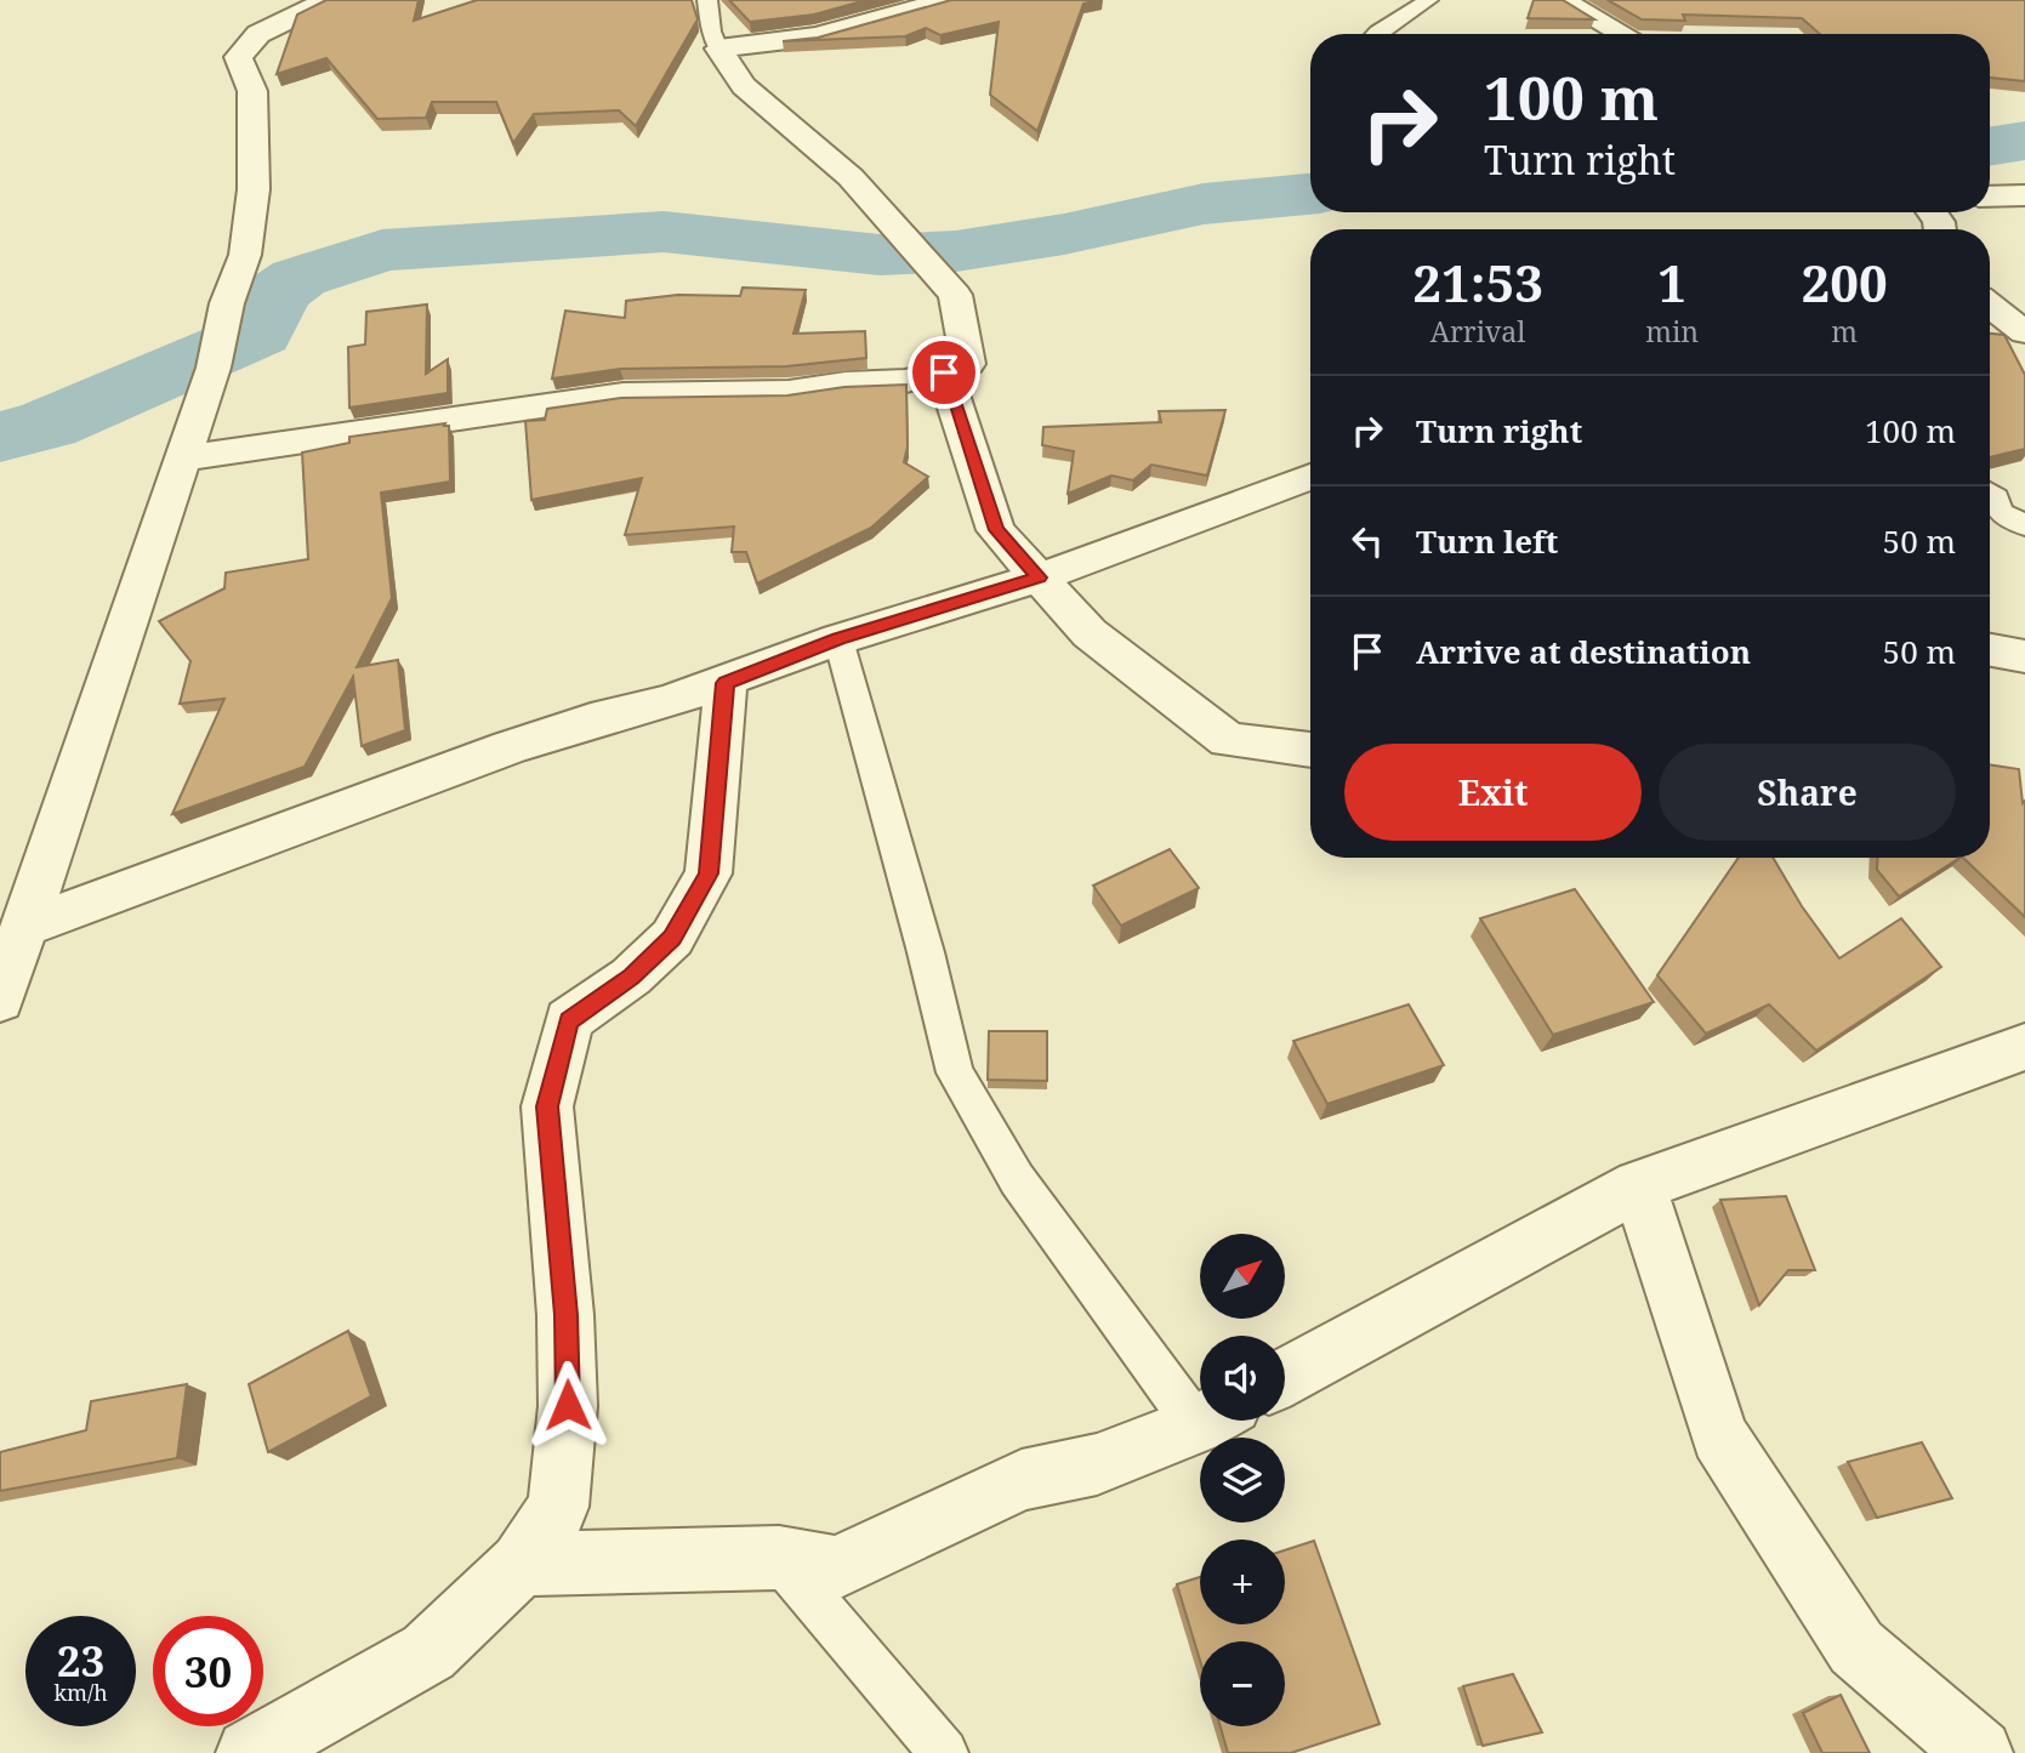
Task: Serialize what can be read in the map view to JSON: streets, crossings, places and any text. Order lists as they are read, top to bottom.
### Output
{
  "north": "top right",
  "page": {
    "turn": ["100 m", "Turn right"],
    "eta": [
      "21:53",
      "Arrival",
      "1",
      "min",
      "200",
      "m"
    ],
    "list": [
      {
        "name": "Turn right",
        "value": "100 m"
      },
      {
        "name": "Turn left",
        "value": "50 m"
      },
      {
        "name": "Arrive at destination",
        "value": "50 m"
      }
    ],
    "buttons": ["Exit", "Share"],
    "map_buttons": ["+", "−"],
    "speed": "23 km/h",
    "limit": "30"
  }
}
